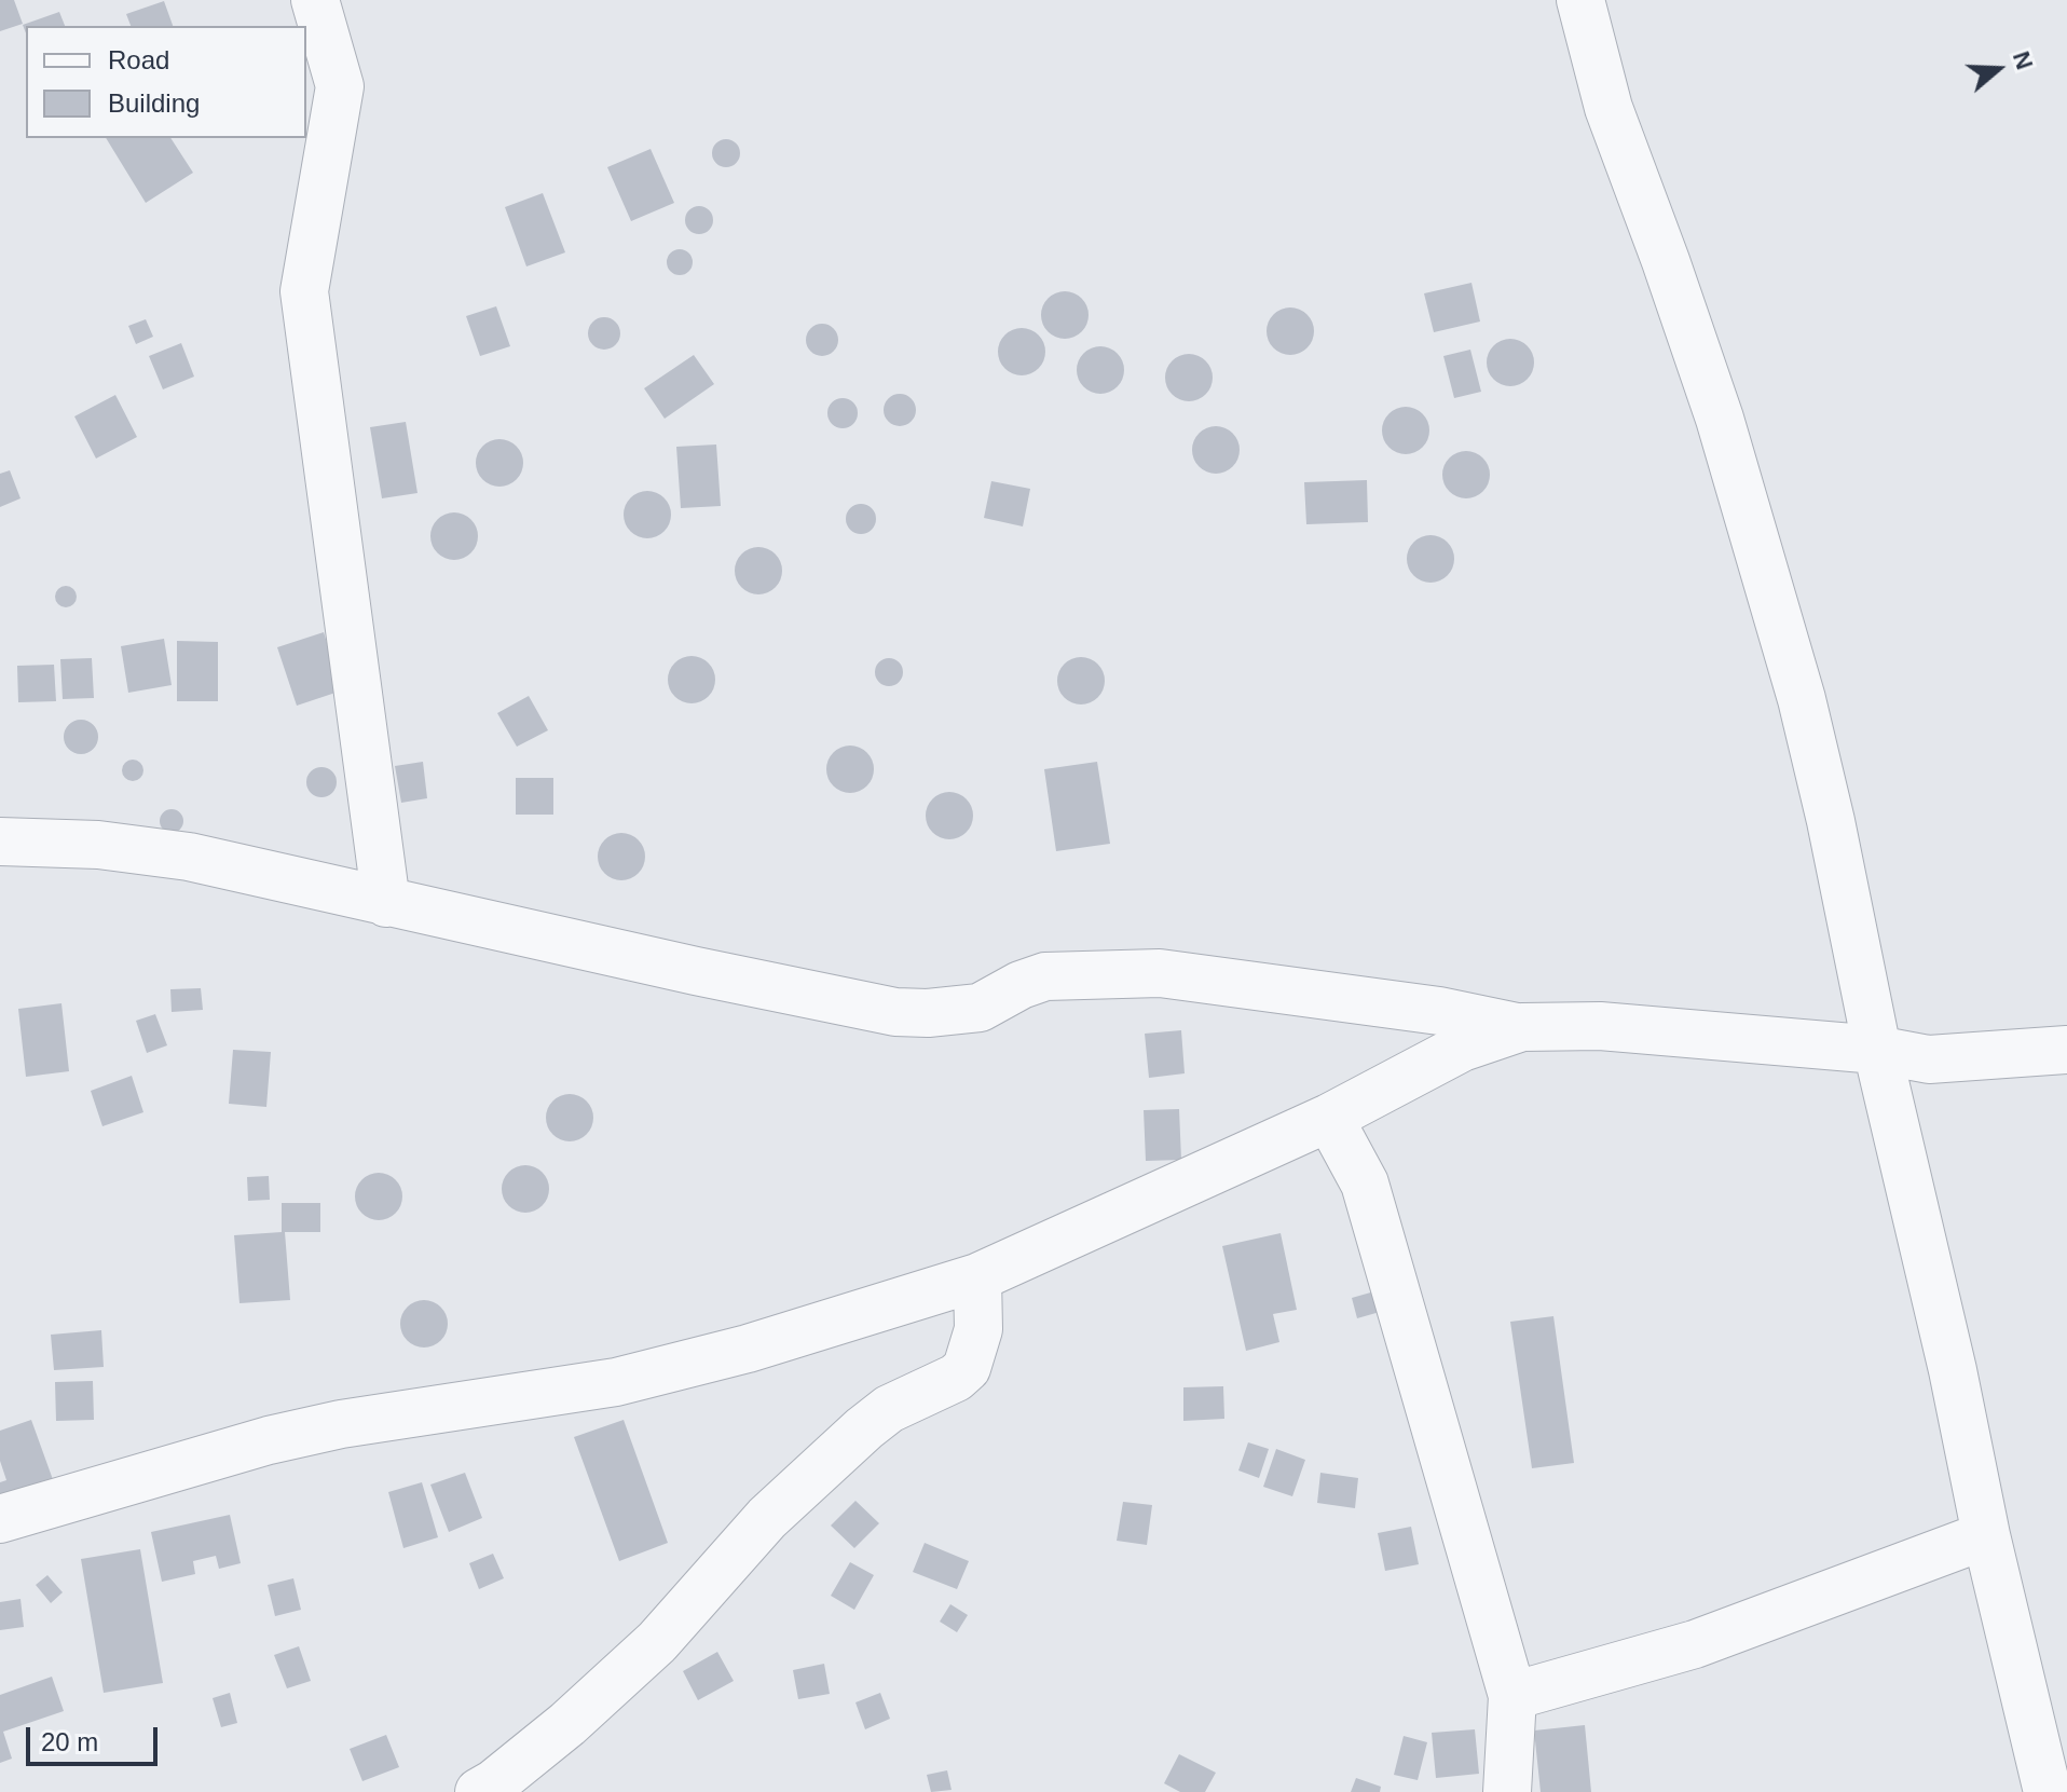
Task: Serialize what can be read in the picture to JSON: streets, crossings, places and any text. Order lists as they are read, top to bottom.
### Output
{
  "legend": ["Road", "Building"],
  "scale_bar": "20 m",
  "north": "right"
}
